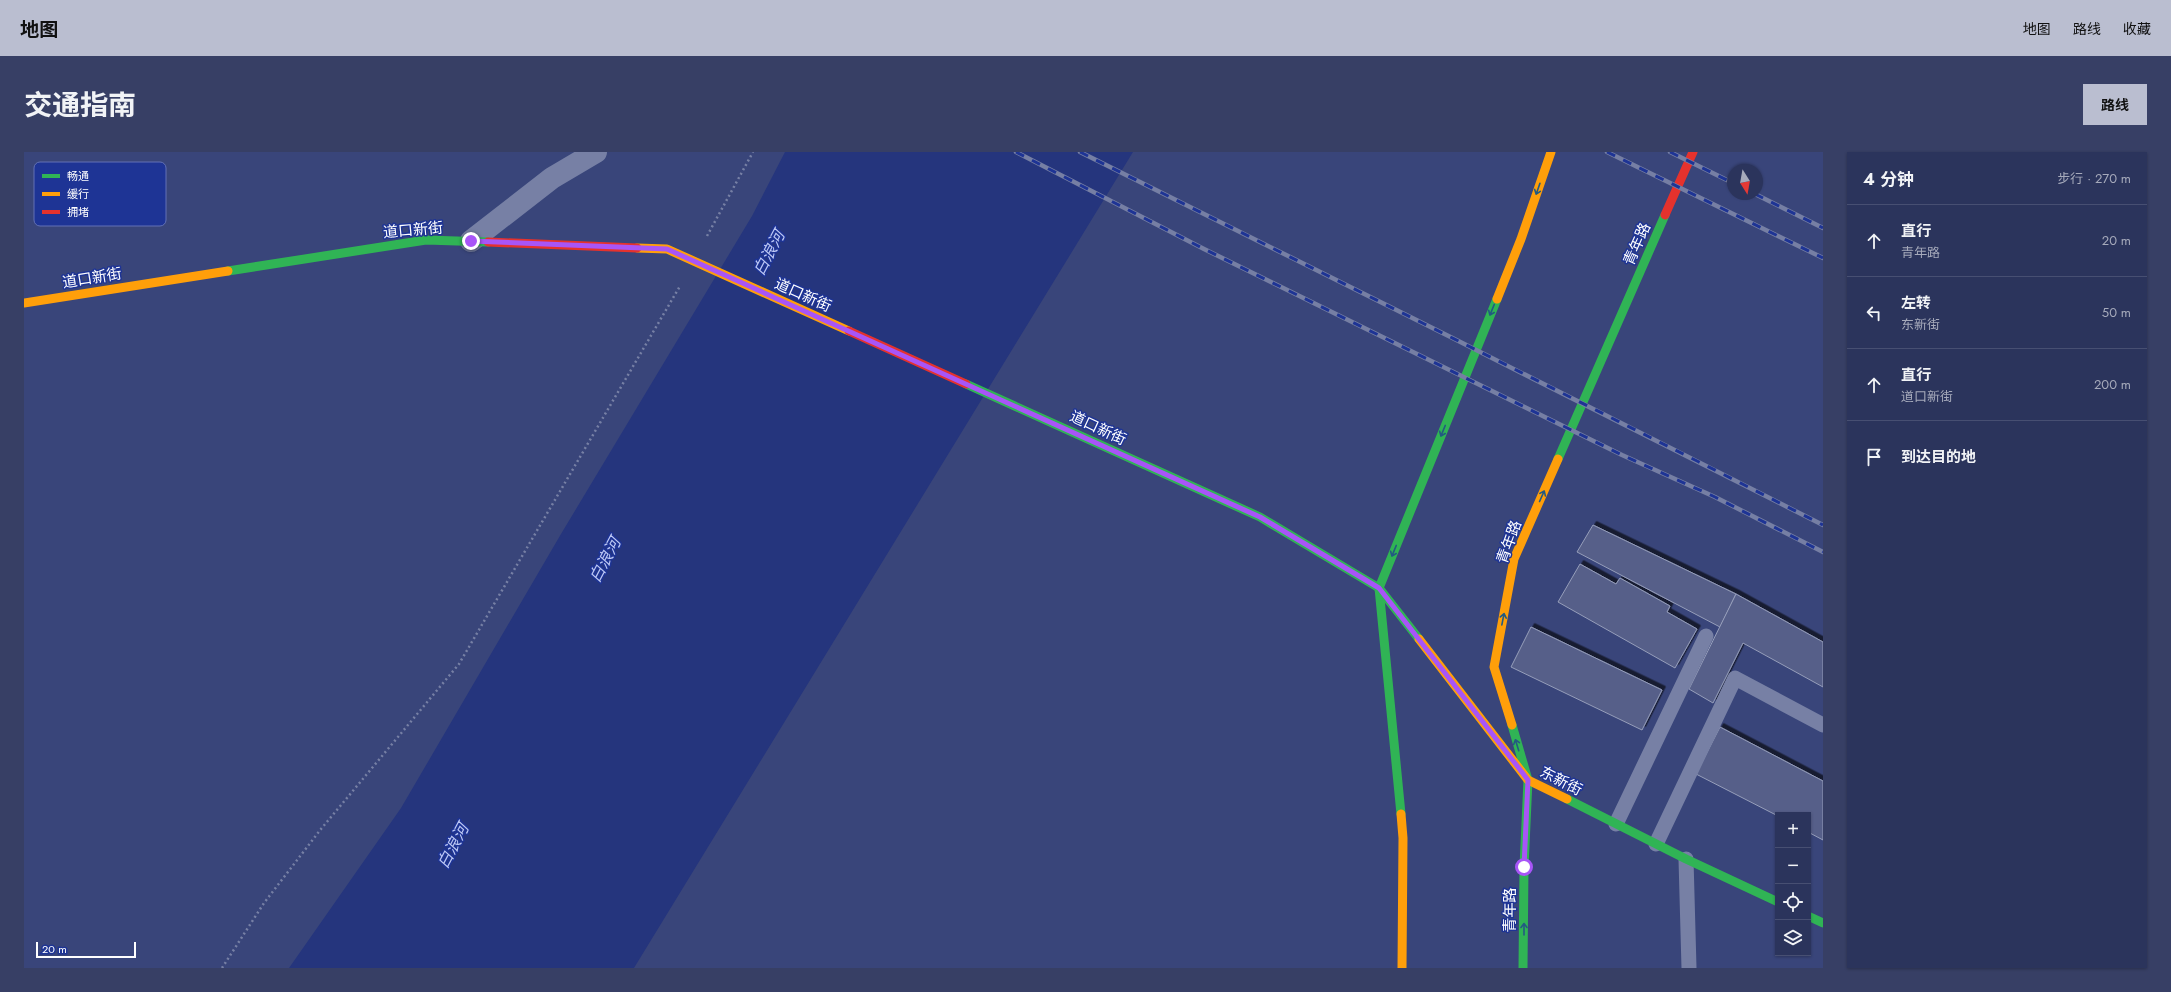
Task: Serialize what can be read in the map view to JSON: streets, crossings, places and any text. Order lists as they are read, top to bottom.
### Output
{
  "streets": {
    "street": ["道口新街", "青年路", "东新街"]
  },
  "crossings": [
    ["道口新街", "东新街"],
    ["青年路", "东新街"]
  ],
  "one_way": ["青年路"],
  "water": ["白浪河"],
  "legend": ["畅通", "缓行", "拥堵"],
  "scale_bar": "20 m",
  "north": "bottom",
  "page": {
    "header": "地图",
    "nav": ["地图", "路线", "收藏"],
    "title": "交通指南",
    "buttons": "路线",
    "heading": ["4 分钟", "步行 · 270 m"],
    "list": [
      ["直行", "青年路", "20 m"],
      ["左转", "东新街", "50 m"],
      ["直行", "道口新街", "200 m"],
      "到达目的地"
    ],
    "map_buttons": ["+", "−"],
    "scale": "20 m"
  }
}
